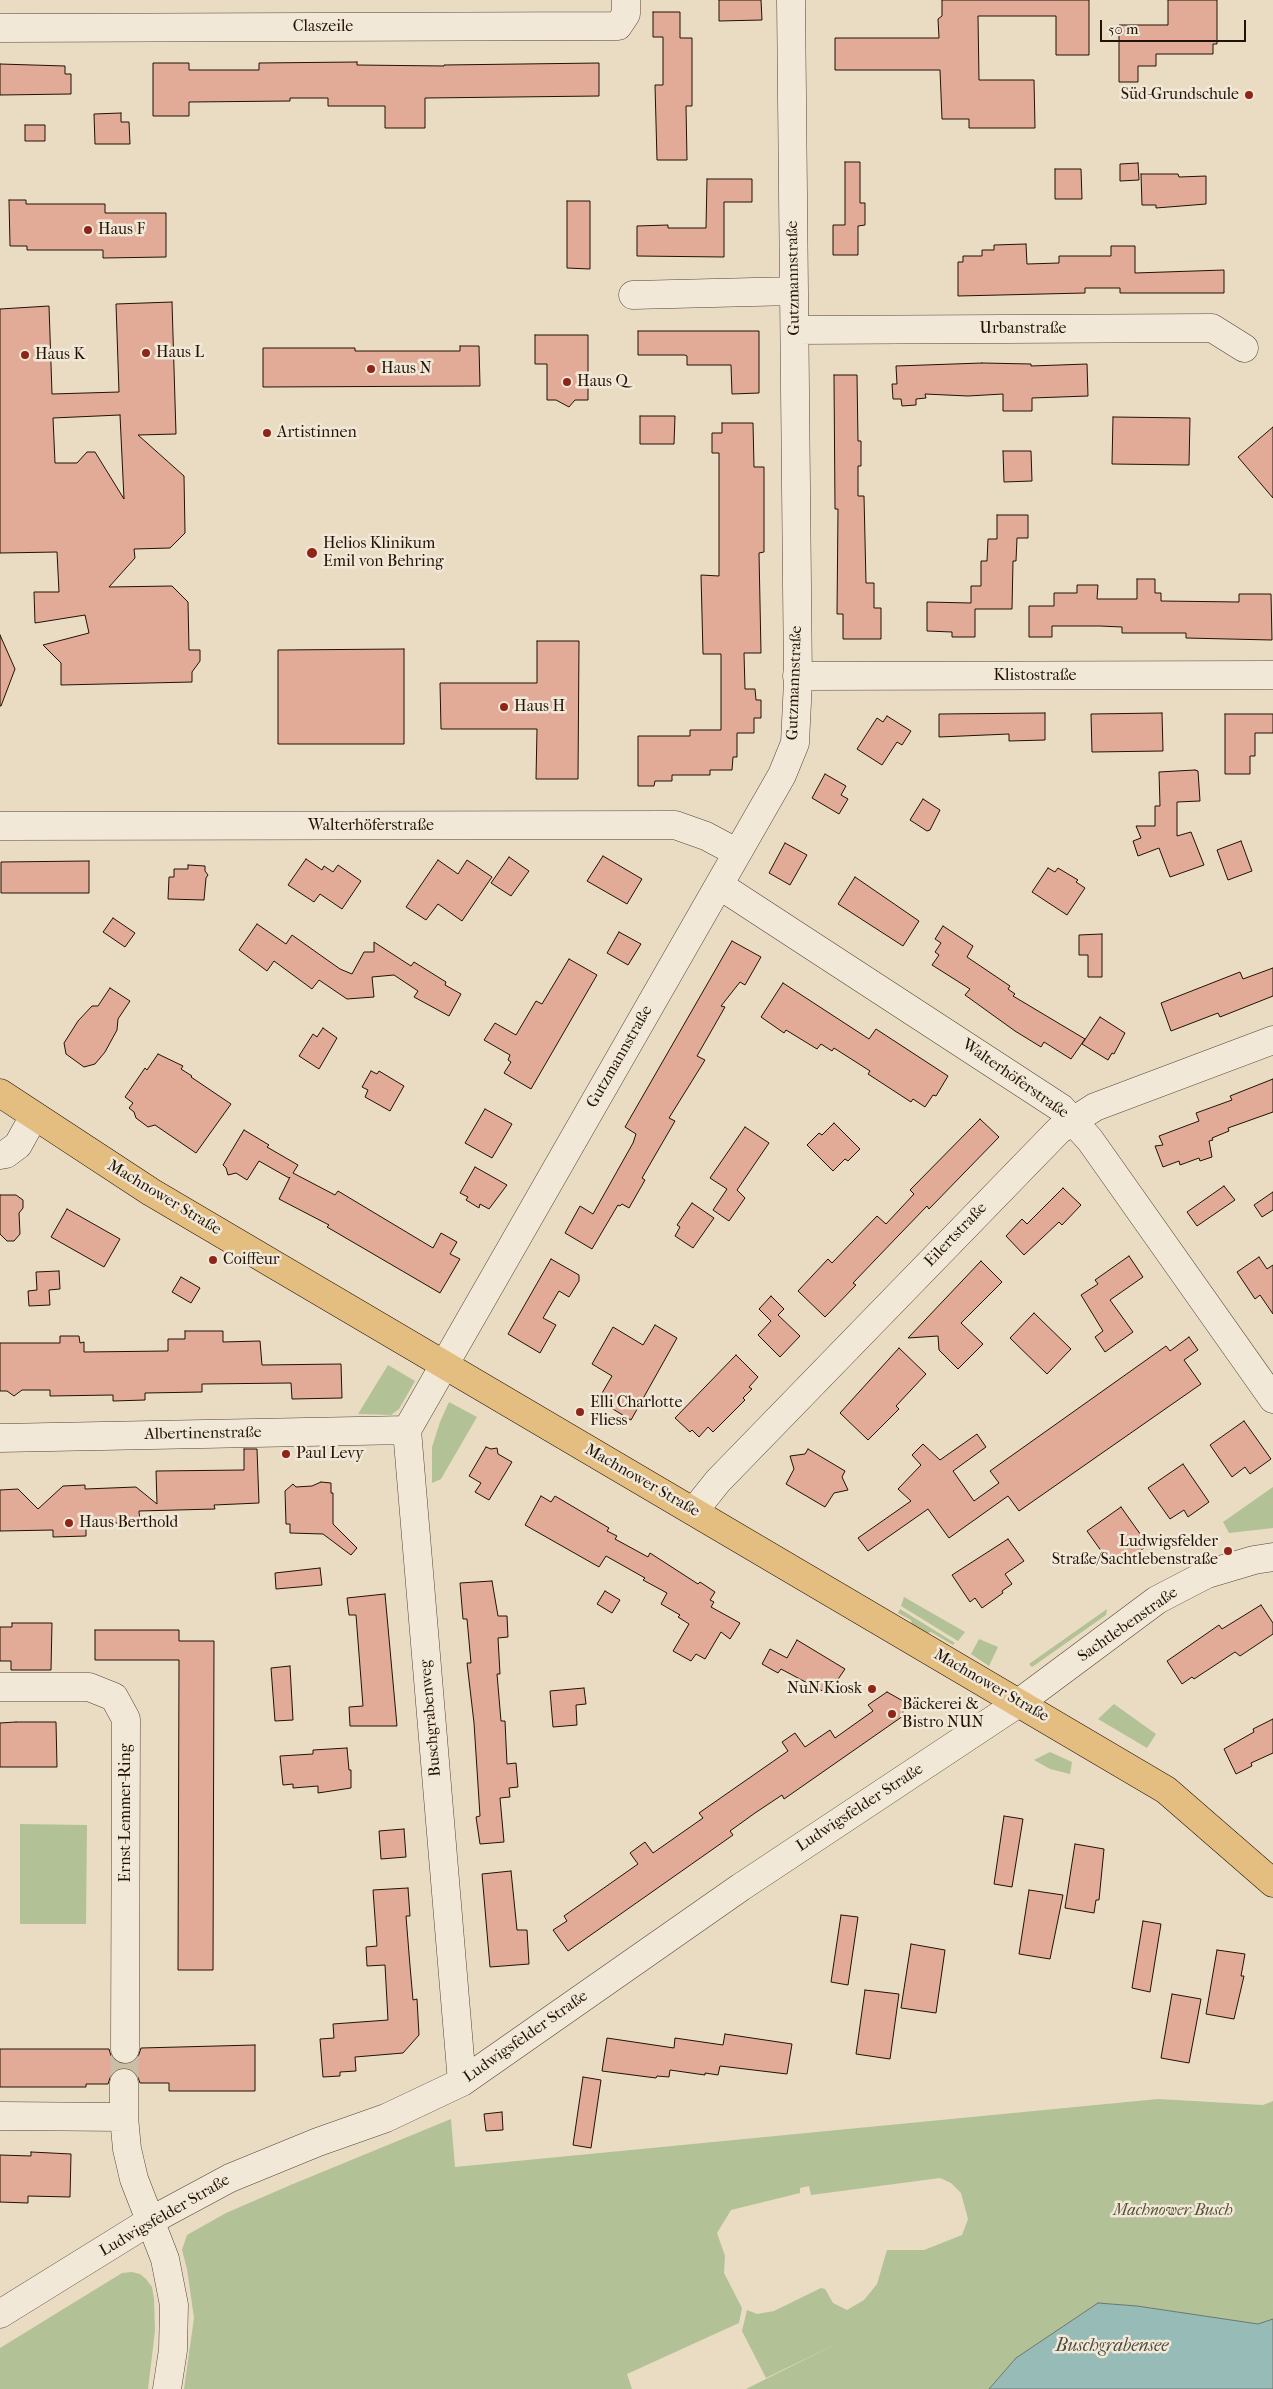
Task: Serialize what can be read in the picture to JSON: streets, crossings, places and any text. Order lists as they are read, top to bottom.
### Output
{
  "streets": {
    "main road": ["Machnower Straße"],
    "street": [
      "Claszeile",
      "Gutzmannstraße",
      "Urbanstraße",
      "Klistostraße",
      "Walterhöferstraße",
      "Eilertstraße",
      "Albertinenstraße",
      "Sachtlebenstraße",
      "Buschgrabenweg",
      "Ludwigsfelder Straße",
      "Ernst-Lemmer-Ring"
    ]
  },
  "crossings": [
    ["Gutzmannstraße", "Urbanstraße"],
    ["Gutzmannstraße", "Klistostraße"],
    ["Gutzmannstraße", "Walterhöferstraße"],
    ["Gutzmannstraße", "Machnower Straße"],
    ["Walterhöferstraße", "Eilertstraße"],
    ["Machnower Straße", "Eilertstraße"],
    ["Machnower Straße", "Sachtlebenstraße"],
    ["Machnower Straße", "Ludwigsfelder Straße"],
    ["Albertinenstraße", "Buschgrabenweg"],
    ["Sachtlebenstraße", "Ludwigsfelder Straße"],
    ["Buschgrabenweg", "Ludwigsfelder Straße"]
  ],
  "water": ["Buschgrabensee"],
  "parks": ["Machnower Busch"],
  "places": [
    "Süd-Grundschule",
    "Haus F",
    "Haus L",
    "Haus K",
    "Haus N",
    "Haus Q",
    "Artistinnen",
    "Helios Klinikum Emil von Behring",
    "Haus H",
    "Coiffeur",
    "Elli Charlotte Fliess",
    "Paul Levy",
    "Haus Berthold",
    "Ludwigsfelder Straße/Sachtlebenstraße",
    "NuN Kiosk",
    "Bäckerei & Bistro NUN"
  ],
  "scale_bar": "50 m"
}
